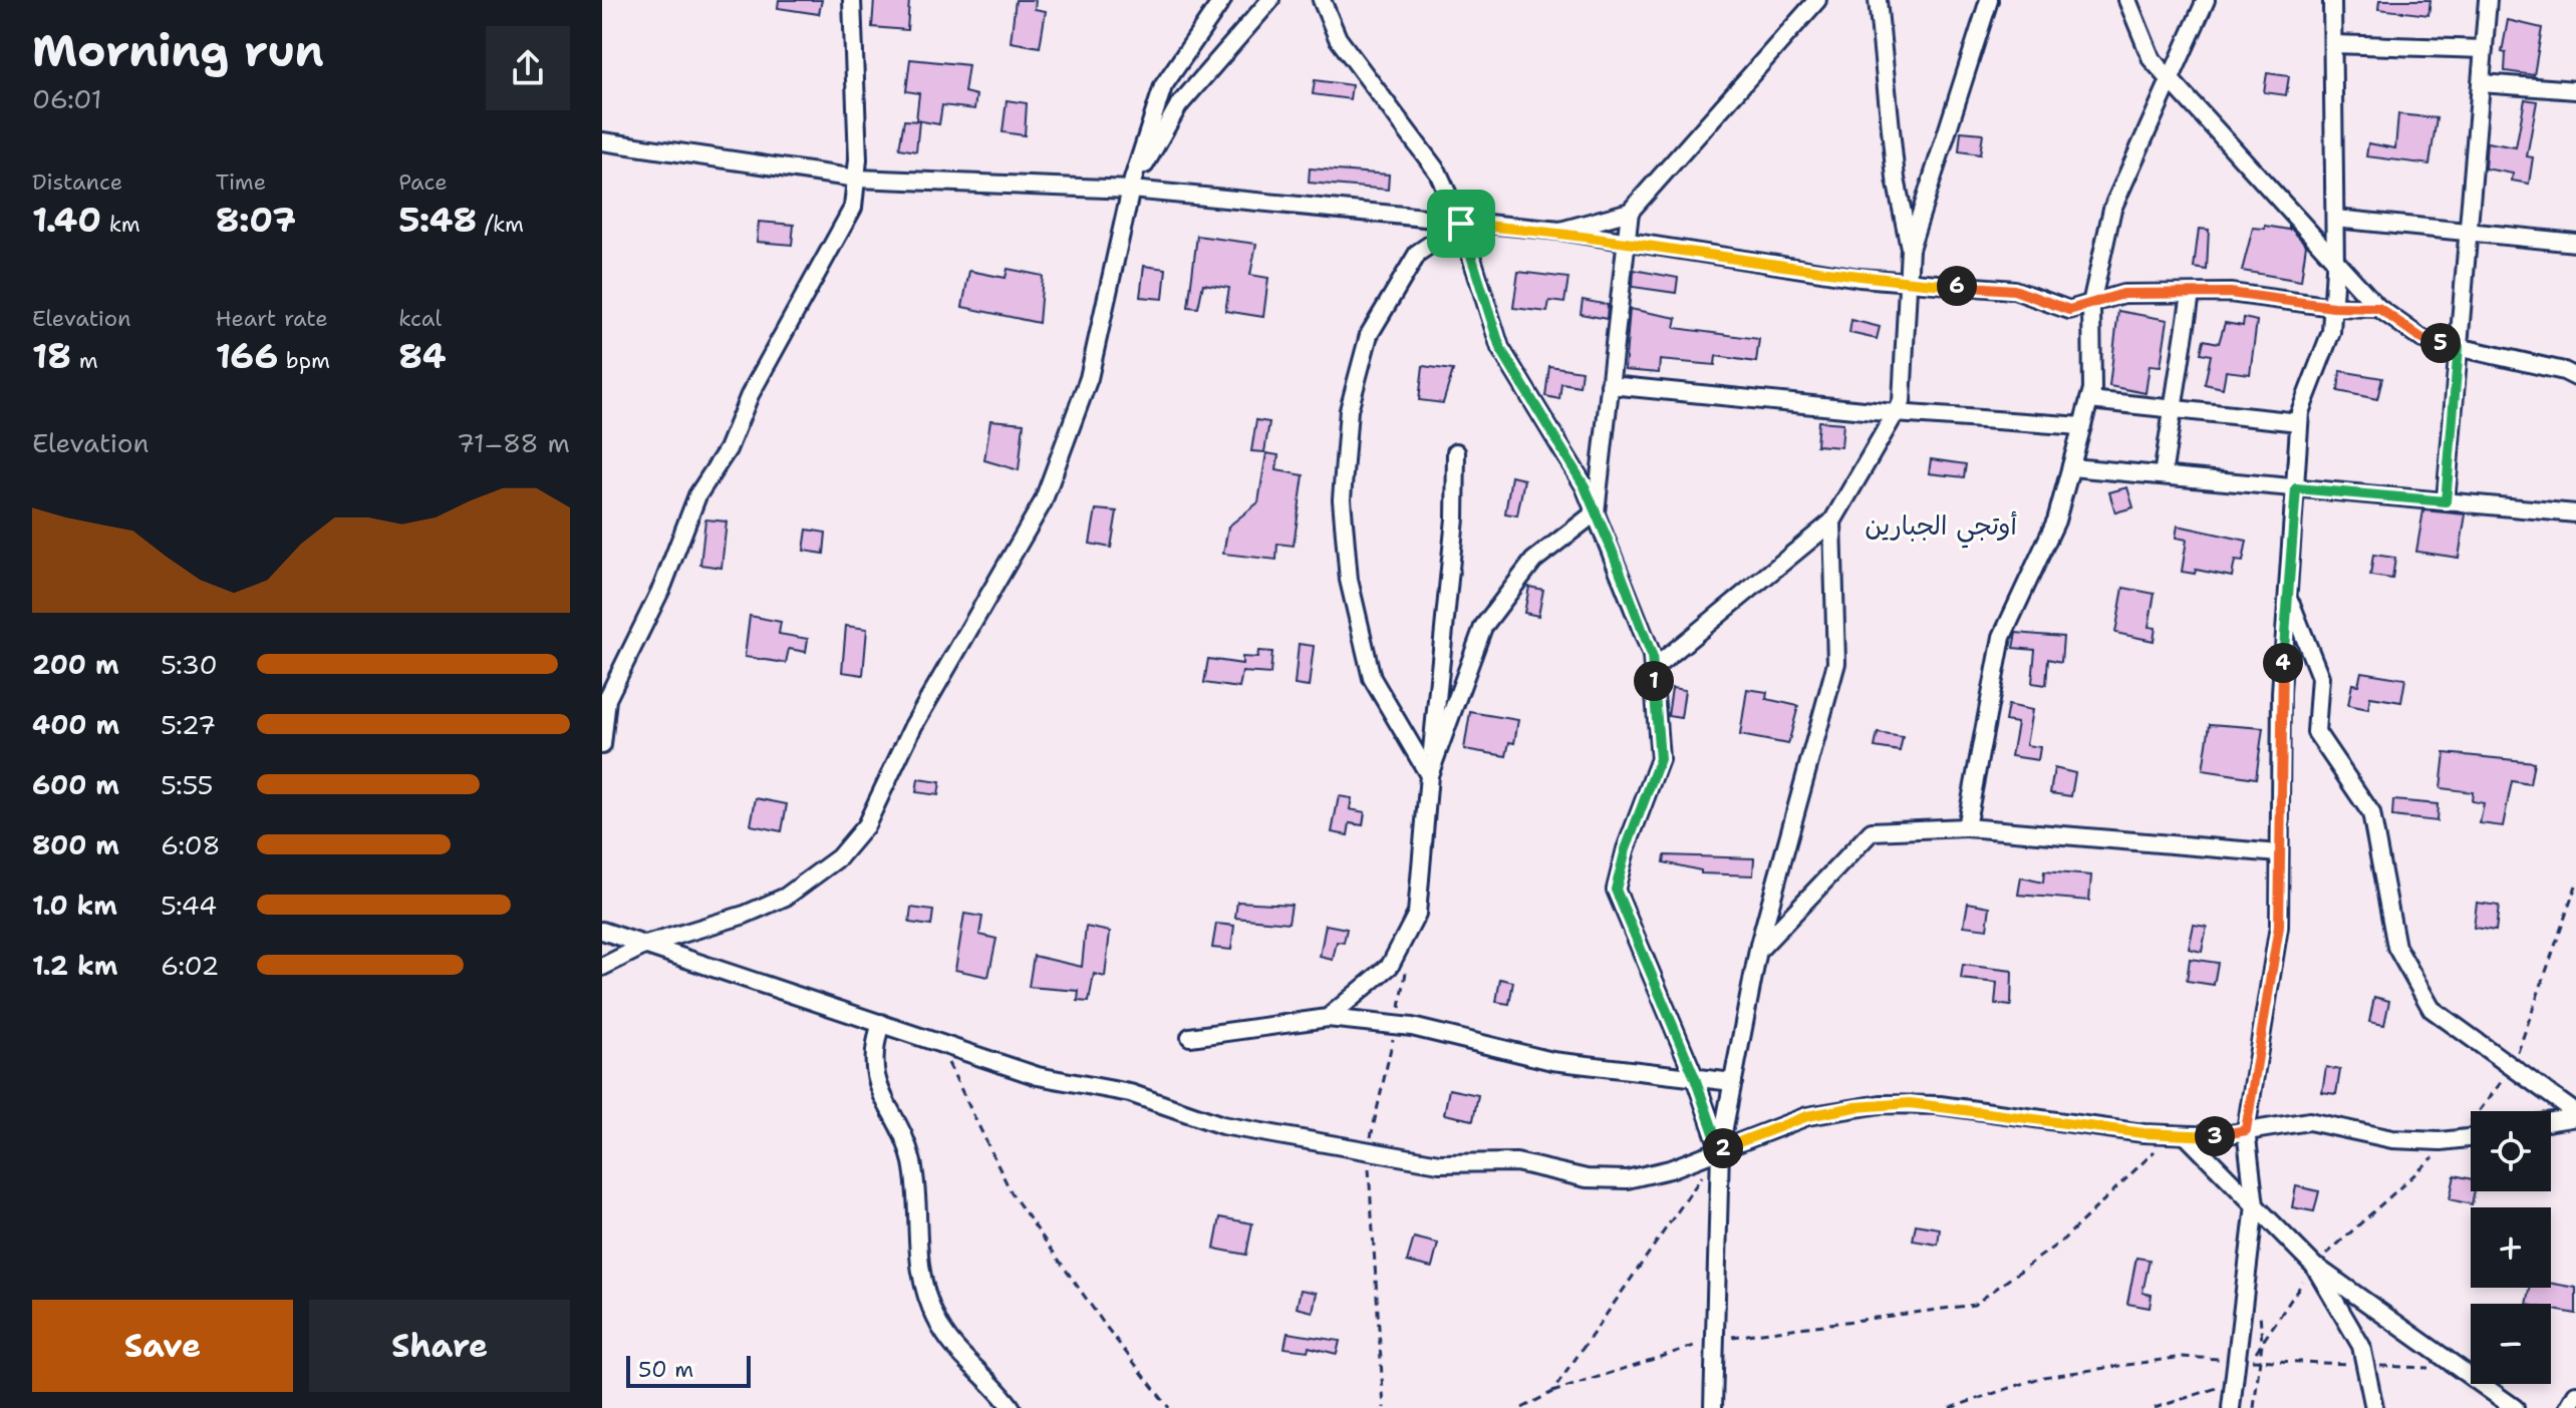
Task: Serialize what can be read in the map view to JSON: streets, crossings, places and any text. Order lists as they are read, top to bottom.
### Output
{
  "districts": ["أوتجي الجبارين"],
  "scale_bar": "50 m",
  "page": {
    "heading": ["Morning run", "06:01"],
    "stats": [
      ["Distance", "1.40 km"],
      ["Time", "8:07"],
      ["Pace", "5:48 /km"],
      ["Elevation", "18 m"],
      ["Heart rate", "166 bpm"],
      ["kcal", "84"]
    ],
    "pins": [
      "6",
      "5",
      "4",
      "1",
      "3",
      "2"
    ],
    "chart": ["Elevation", "71–88 m"],
    "list": [
      {
        "name": "200 m",
        "note": "5:30"
      },
      {
        "name": "400 m",
        "note": "5:27"
      },
      {
        "name": "600 m",
        "note": "5:55"
      },
      {
        "name": "800 m",
        "note": "6:08"
      },
      {
        "name": "1.0 km",
        "note": "5:44"
      },
      {
        "name": "1.2 km",
        "note": "6:02"
      }
    ],
    "map_buttons": ["+", "−"],
    "buttons": ["Save", "Share"],
    "scale": "50 m"
  }
}
